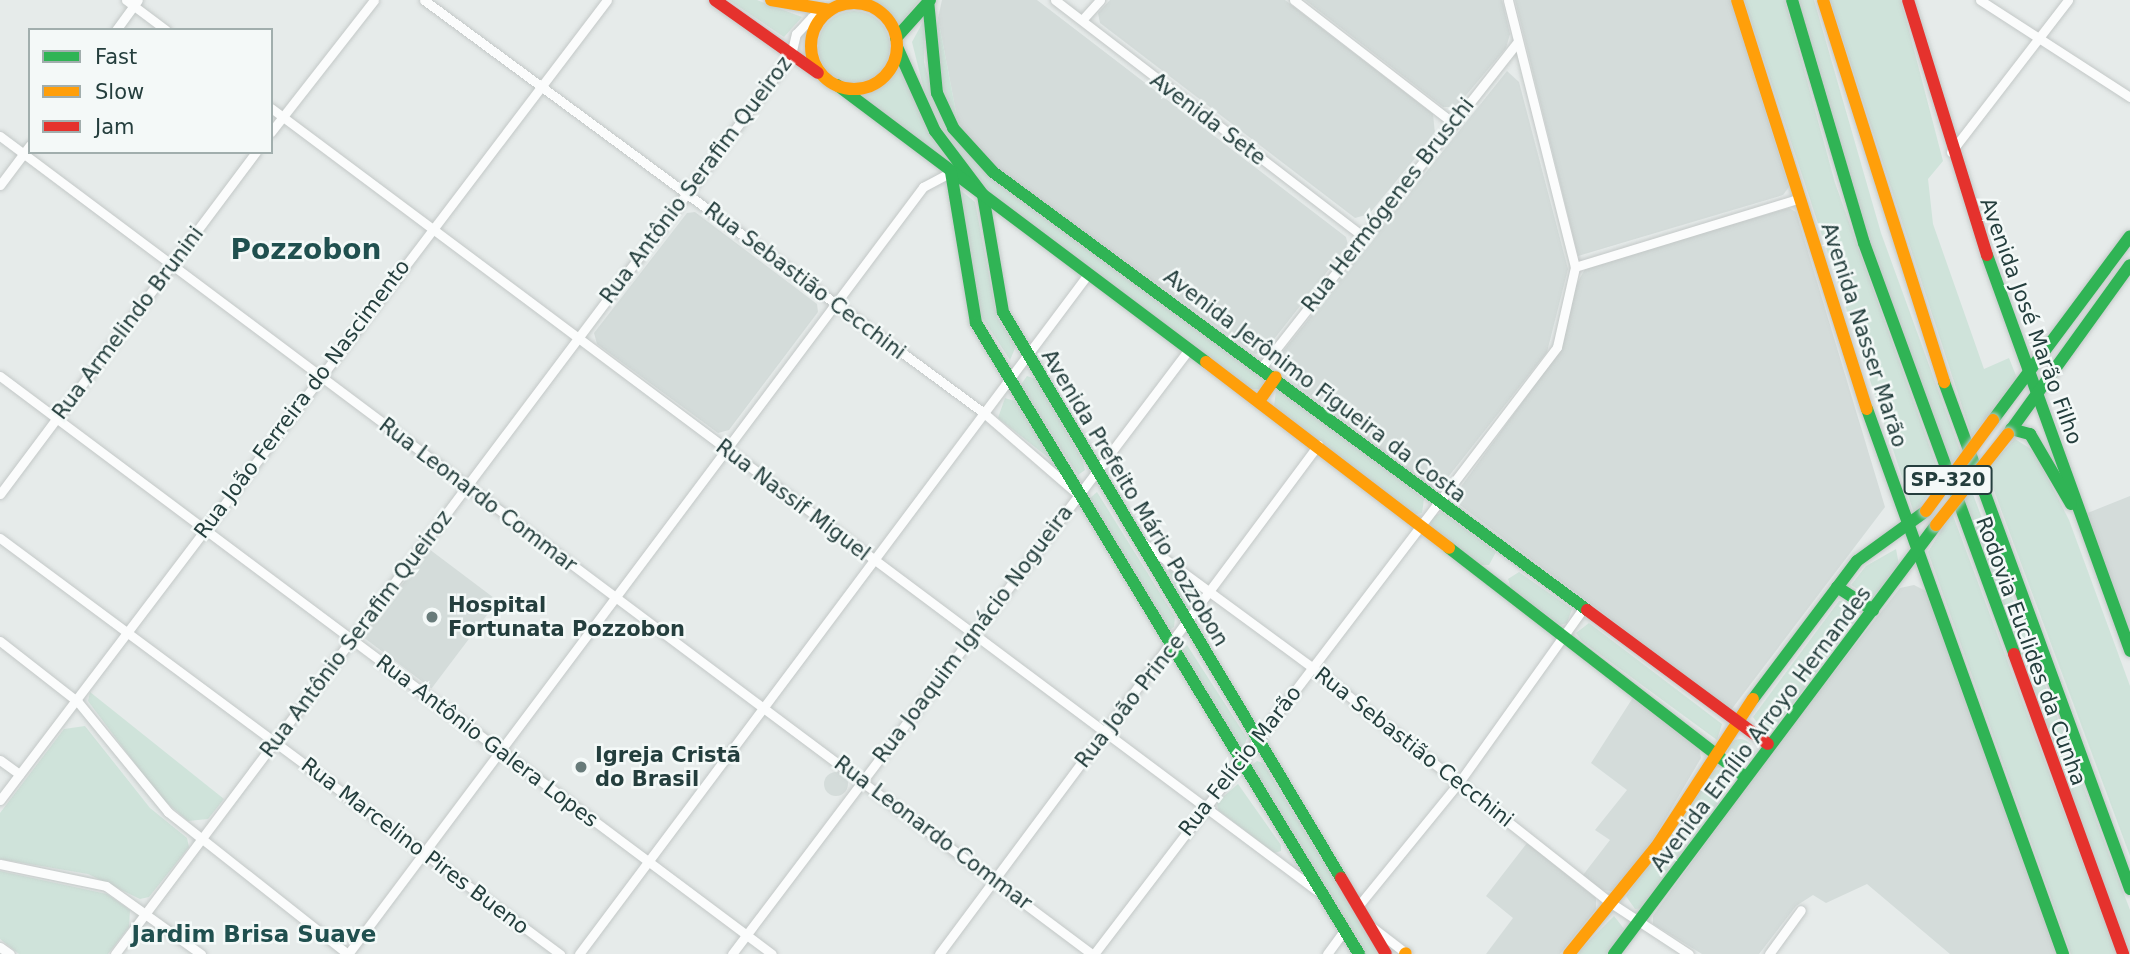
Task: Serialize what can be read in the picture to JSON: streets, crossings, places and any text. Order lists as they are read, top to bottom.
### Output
{
  "streets": {
    "main road": [
      "Avenida José Marão Filho",
      "Avenida Nasser Marão",
      "Avenida Jerônimo Figueira da Costa",
      "SP-320",
      "Avenida Prefeito Mário Pozzobon",
      "Rodovia Euclides da Cunha",
      "Avenida Emílio Arroyo Hernandes"
    ],
    "street": [
      "Avenida Sete",
      "Rua Antônio Serafim Queiroz",
      "Rua Hermógenes Bruschi",
      "Rua Sebastião Cecchini",
      "Rua Armelindo Brunini",
      "Rua João Ferreira do Nascimento",
      "Rua Leonardo Commar",
      "Rua Nassif Miguel",
      "Rua Joaquim Ignácio Nogueira",
      "Rua João Prince",
      "Rua Antônio Galera Lopes",
      "Rua Felício Marão",
      "Rua Marcelino Pires Bueno"
    ]
  },
  "crossings": [
    ["Avenida Sete", "Rua Hermógenes Bruschi"],
    ["Rua Antônio Serafim Queiroz", "Rua Sebastião Cecchini"],
    ["Rua Antônio Serafim Queiroz", "Rua Leonardo Commar"],
    ["Rua Antônio Serafim Queiroz", "Avenida Prefeito Mário Pozzobon"],
    ["Rua Antônio Serafim Queiroz", "Rua Nassif Miguel"],
    ["Rua Antônio Serafim Queiroz", "Rua Antônio Galera Lopes"],
    ["Rua Antônio Serafim Queiroz", "Rua Marcelino Pires Bueno"],
    ["Rua Hermógenes Bruschi", "Avenida Jerônimo Figueira da Costa"],
    ["Rua Sebastião Cecchini", "Rua João Ferreira do Nascimento"],
    ["Rua Sebastião Cecchini", "Avenida Prefeito Mário Pozzobon"],
    ["Rua Sebastião Cecchini", "Rua Joaquim Ignácio Nogueira"],
    ["Rua Sebastião Cecchini", "Rua João Prince"],
    ["Rua Sebastião Cecchini", "Avenida Emílio Arroyo Hernandes"],
    ["Rua Sebastião Cecchini", "Rua Felício Marão"],
    ["Avenida José Marão Filho", "Avenida Emílio Arroyo Hernandes"],
    ["Rua Armelindo Brunini", "Rua Leonardo Commar"],
    ["Rua Armelindo Brunini", "Rua Antônio Galera Lopes"],
    ["Avenida Nasser Marão", "Avenida Emílio Arroyo Hernandes"],
    ["Avenida Jerônimo Figueira da Costa", "Avenida Emílio Arroyo Hernandes"],
    ["Avenida Jerônimo Figueira da Costa", "Rua Felício Marão"],
    ["Rua João Ferreira do Nascimento", "Rua Leonardo Commar"],
    ["Rua João Ferreira do Nascimento", "Rua Nassif Miguel"],
    ["Rua João Ferreira do Nascimento", "Rua Antônio Galera Lopes"],
    ["Rua João Ferreira do Nascimento", "Rua Marcelino Pires Bueno"],
    ["Rua Leonardo Commar", "Rua Joaquim Ignácio Nogueira"],
    ["Rua Leonardo Commar", "Rua João Prince"],
    ["Rua Leonardo Commar", "Rua Felício Marão"],
    ["Avenida Prefeito Mário Pozzobon", "Rua Joaquim Ignácio Nogueira"],
    ["Avenida Prefeito Mário Pozzobon", "Rua João Prince"],
    ["Avenida Prefeito Mário Pozzobon", "Rua Felício Marão"],
    ["Rua Nassif Miguel", "Rua Joaquim Ignácio Nogueira"],
    ["Rua Nassif Miguel", "Rua João Prince"],
    ["Rua Nassif Miguel", "Rua Felício Marão"],
    ["Rua Joaquim Ignácio Nogueira", "Rua Antônio Galera Lopes"]
  ],
  "districts": ["Pozzobon", "Jardim Brisa Suave"],
  "places": ["Hospital Fortunata Pozzobon", "Igreja Cristã do Brasil"],
  "legend": ["Fast", "Slow", "Jam"]
}
